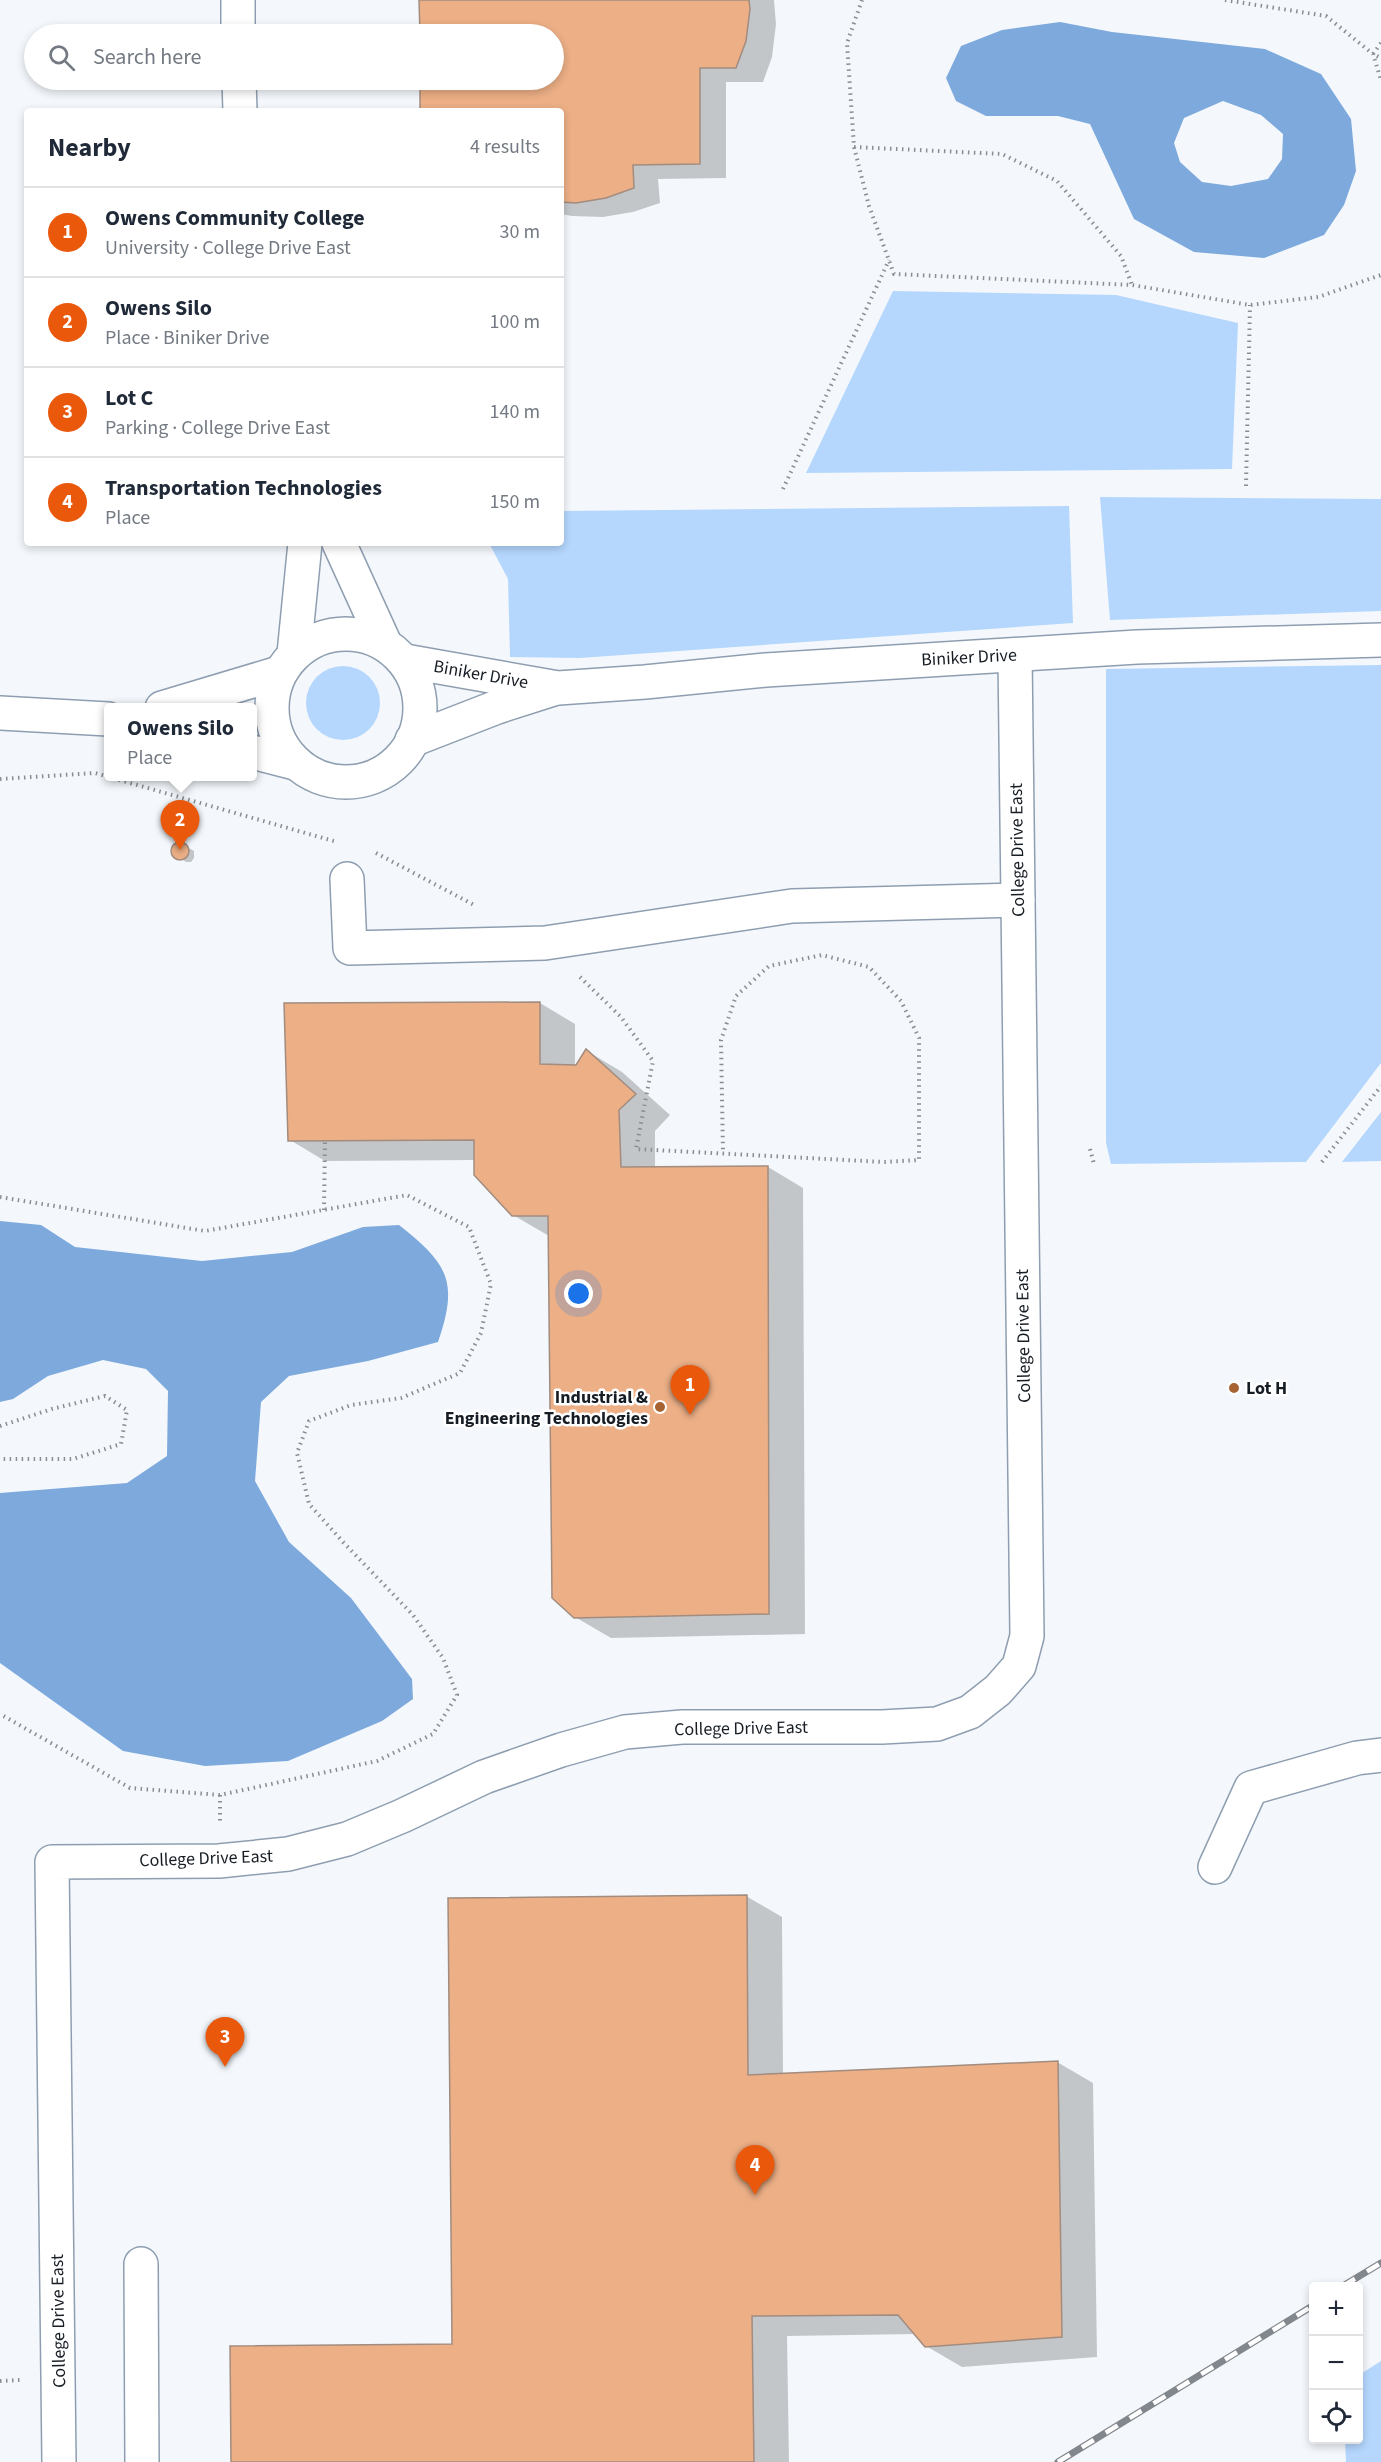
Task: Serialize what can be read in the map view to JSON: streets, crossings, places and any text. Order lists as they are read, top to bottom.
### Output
{
  "streets": {
    "street": ["Biniker Drive", "College Drive East"]
  },
  "crossings": [
    ["Biniker Drive", "College Drive East"]
  ],
  "places": ["Lot H", "Industrial & Engineering Technologies"],
  "page": {
    "search": "Search here",
    "heading": ["Nearby", "4 results"],
    "list": [
      {
        "mark": "1",
        "name": "Owens Community College",
        "note": "University · College Drive East",
        "value": "30 m"
      },
      {
        "mark": "2",
        "name": "Owens Silo",
        "note": "Place · Biniker Drive",
        "value": "100 m"
      },
      {
        "mark": "3",
        "name": "Lot C",
        "note": "Parking · College Drive East",
        "value": "140 m"
      },
      {
        "mark": "4",
        "name": "Transportation Technologies",
        "note": "Place",
        "value": "150 m"
      }
    ],
    "popup": ["Owens Silo", "Place"],
    "pins": [
      "2",
      "1",
      "3",
      "4"
    ],
    "map_buttons": ["+", "−"]
  }
}
